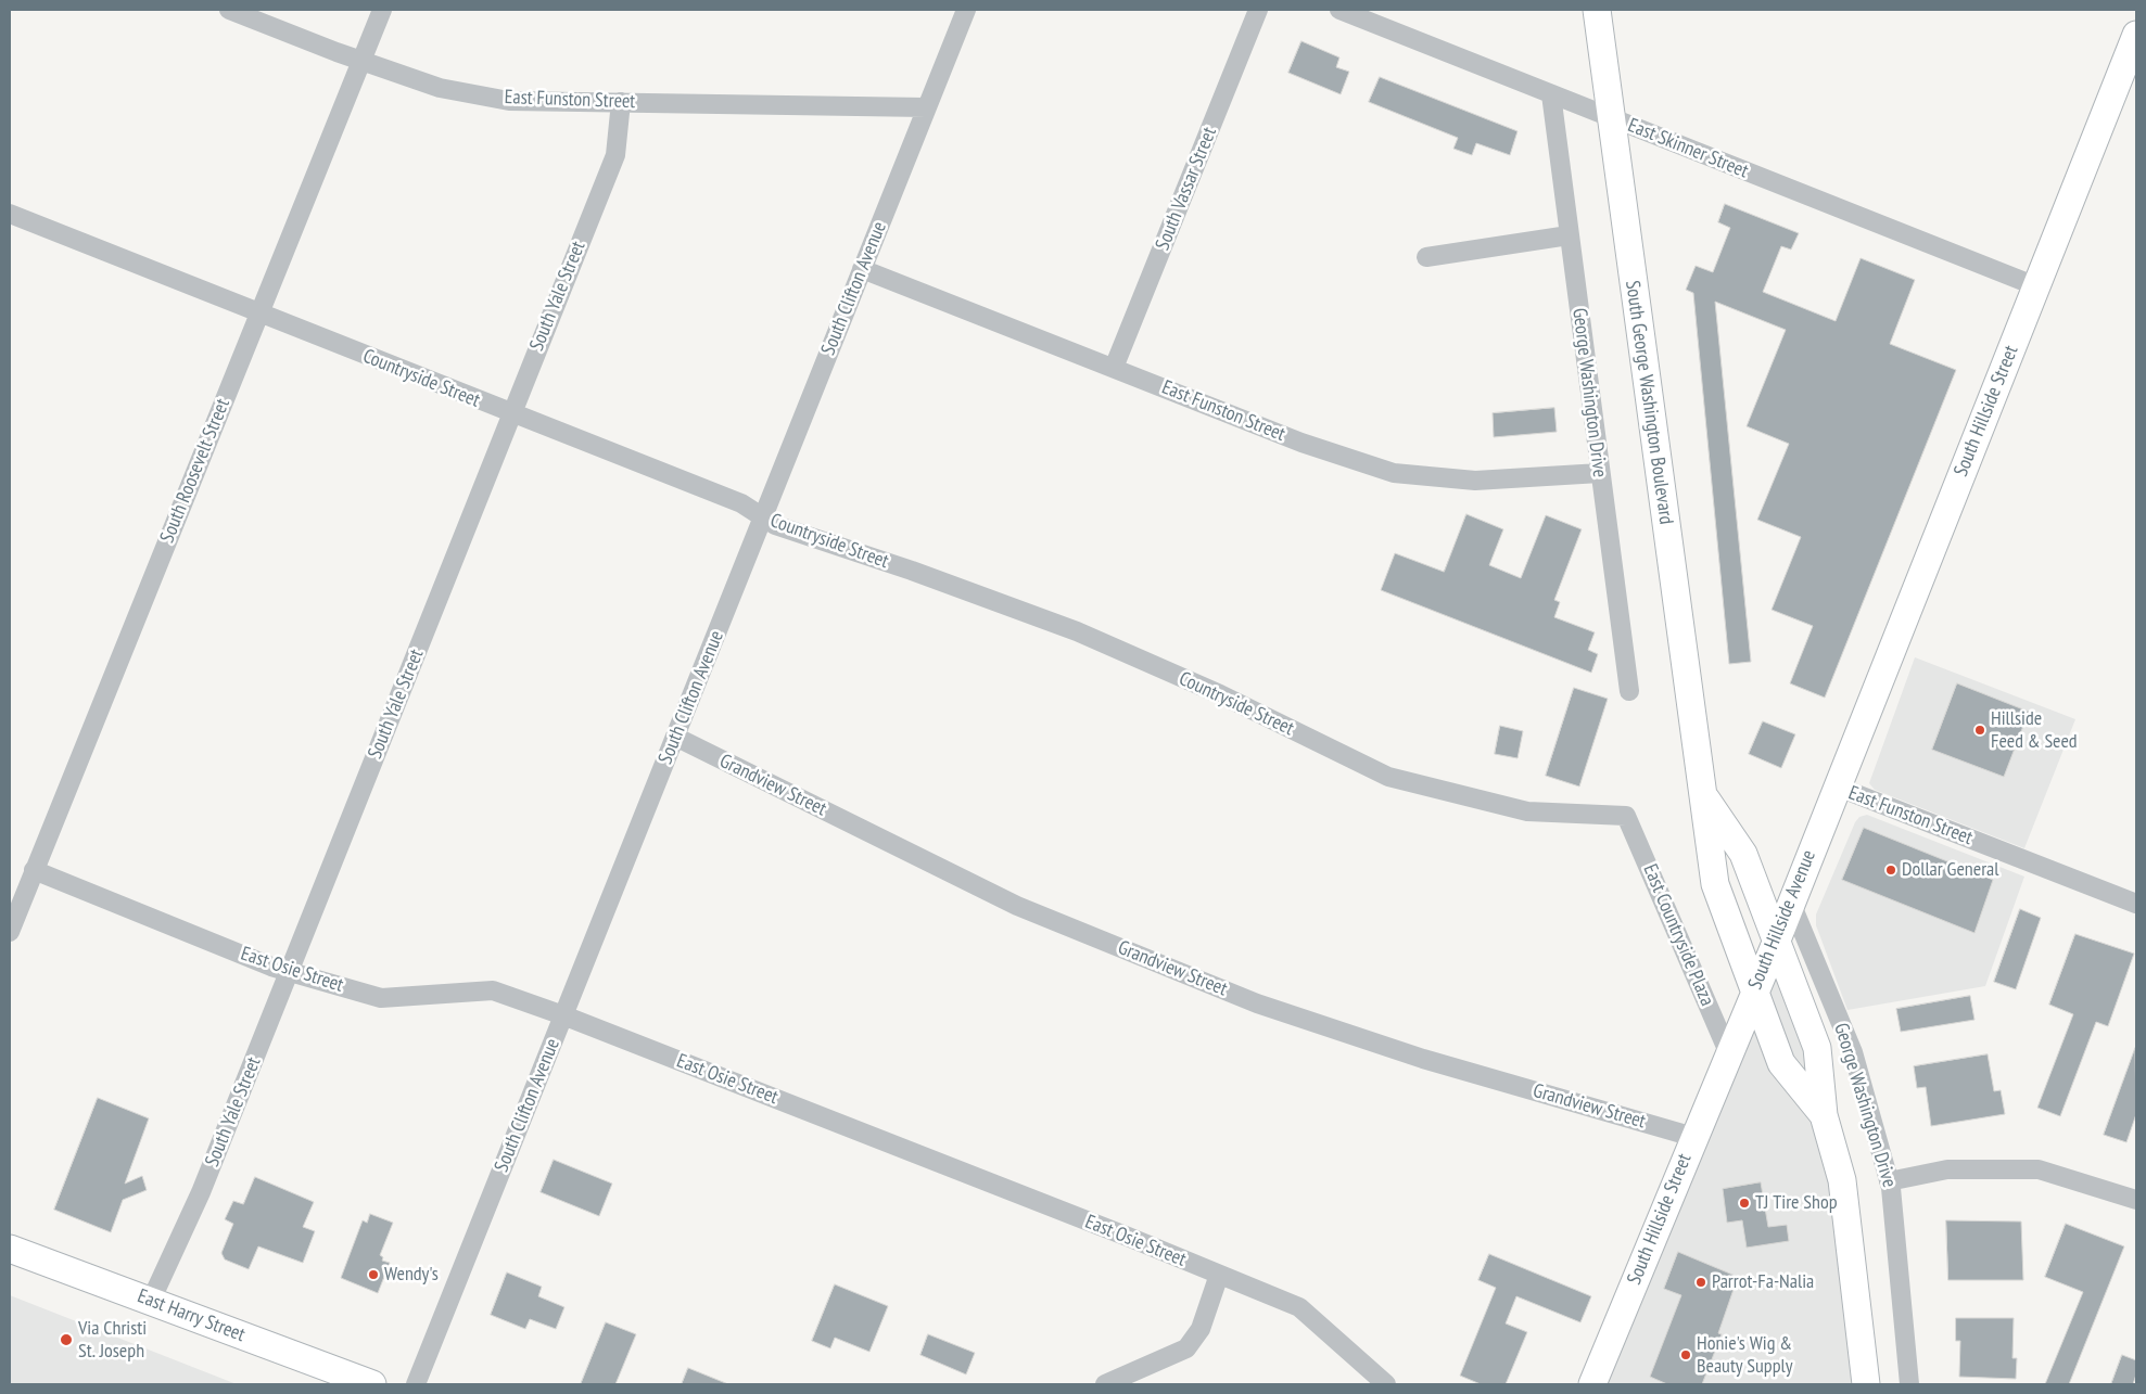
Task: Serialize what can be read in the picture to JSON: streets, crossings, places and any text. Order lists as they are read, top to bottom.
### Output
{
  "streets": {
    "main road": [
      "South George Washington Boulevard",
      "South Hillside Street",
      "South Hillside Avenue",
      "East Harry Street"
    ],
    "street": [
      "East Funston Street",
      "East Skinner Street",
      "South Vassar Street",
      "South Clifton Avenue",
      "South Yale Street",
      "Countryside Street",
      "George Washington Drive",
      "South Roosevelt Street",
      "Grandview Street",
      "East Countryside Plaza",
      "East Osie Street"
    ]
  },
  "crossings": [
    ["East Funston Street", "South Vassar Street"],
    ["East Funston Street", "South Clifton Avenue"],
    ["East Funston Street", "South Yale Street"],
    ["East Funston Street", "George Washington Drive"],
    ["East Funston Street", "South Hillside Street"],
    ["East Funston Street", "South Roosevelt Street"],
    ["East Funston Street", "South Hillside Avenue"],
    ["East Skinner Street", "George Washington Drive"],
    ["East Skinner Street", "South George Washington Boulevard"],
    ["East Skinner Street", "South Hillside Street"],
    ["South Clifton Avenue", "Countryside Street"],
    ["South Clifton Avenue", "Grandview Street"],
    ["South Clifton Avenue", "East Osie Street"],
    ["South Yale Street", "Countryside Street"],
    ["South Yale Street", "East Osie Street"],
    ["South Yale Street", "East Harry Street"],
    ["Countryside Street", "South Roosevelt Street"],
    ["Countryside Street", "East Countryside Plaza"],
    ["George Washington Drive", "South Hillside Avenue"],
    ["South George Washington Boulevard", "South Hillside Avenue"],
    ["South Hillside Street", "Grandview Street"],
    ["South Hillside Street", "South Hillside Avenue"],
    ["South Hillside Street", "East Countryside Plaza"],
    ["South Roosevelt Street", "East Osie Street"],
    ["South Hillside Avenue", "East Countryside Plaza"]
  ],
  "places": [
    "Hillside Feed & Seed",
    "Dollar General",
    "TJ Tire Shop",
    "Wendy's",
    "Parrot-Fa-Nalia",
    "Via Christi St. Joseph",
    "Honie's Wig & Beauty Supply"
  ]
}
